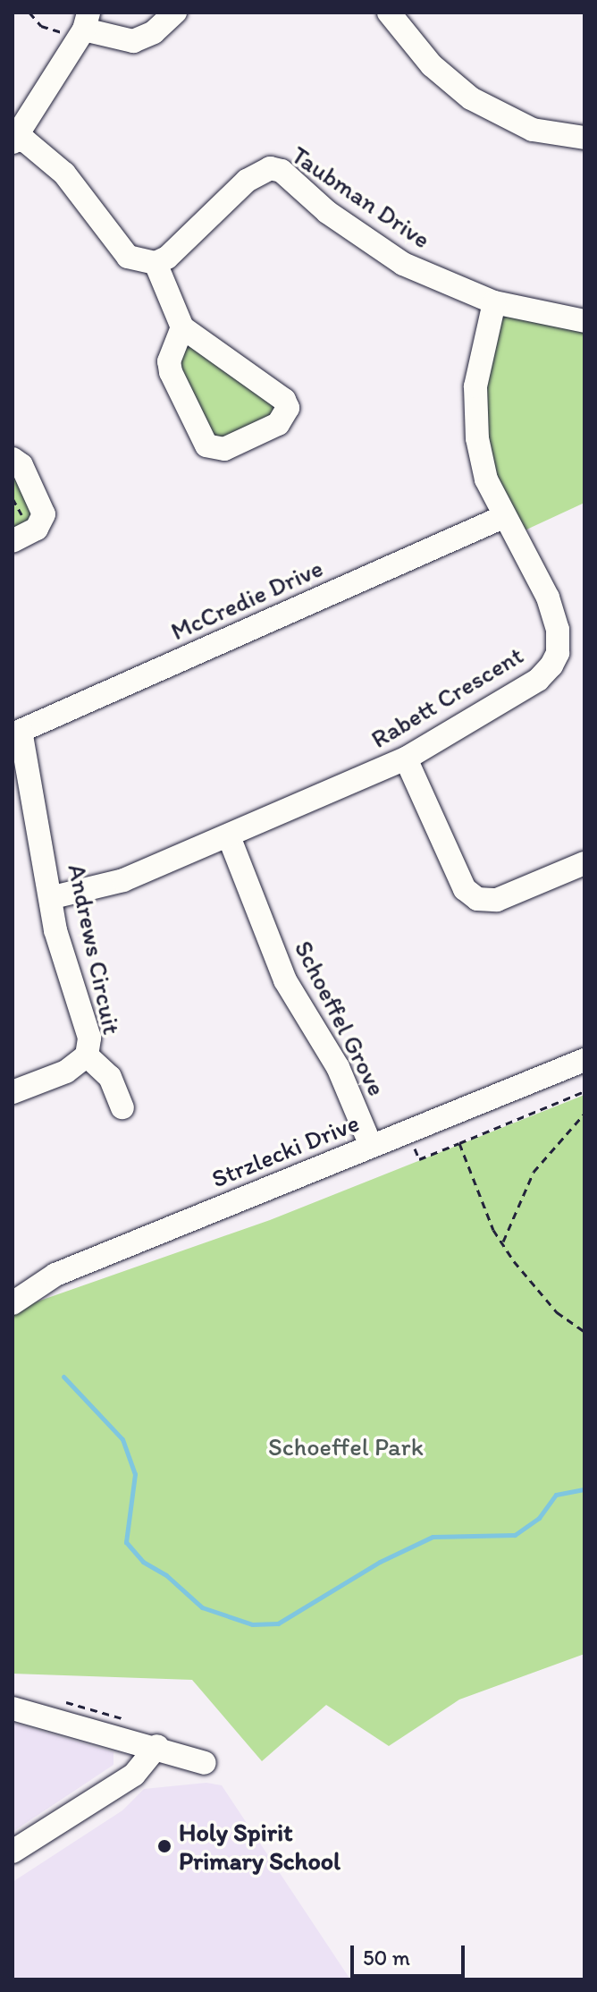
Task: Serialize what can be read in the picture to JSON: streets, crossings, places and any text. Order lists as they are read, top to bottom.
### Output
{
  "streets": {
    "street": [
      "Taubman Drive",
      "McCredie Drive",
      "Rabett Crescent",
      "Andrews Circuit",
      "Schoeffel Grove",
      "Strzlecki Drive"
    ]
  },
  "crossings": [
    ["Taubman Drive", "Rabett Crescent"],
    ["McCredie Drive", "Rabett Crescent"],
    ["McCredie Drive", "Andrews Circuit"],
    ["Rabett Crescent", "Andrews Circuit"],
    ["Rabett Crescent", "Schoeffel Grove"],
    ["Schoeffel Grove", "Strzlecki Drive"]
  ],
  "parks": ["Schoeffel Park"],
  "places": ["Holy Spirit Primary School"],
  "scale_bar": "50 m"
}
